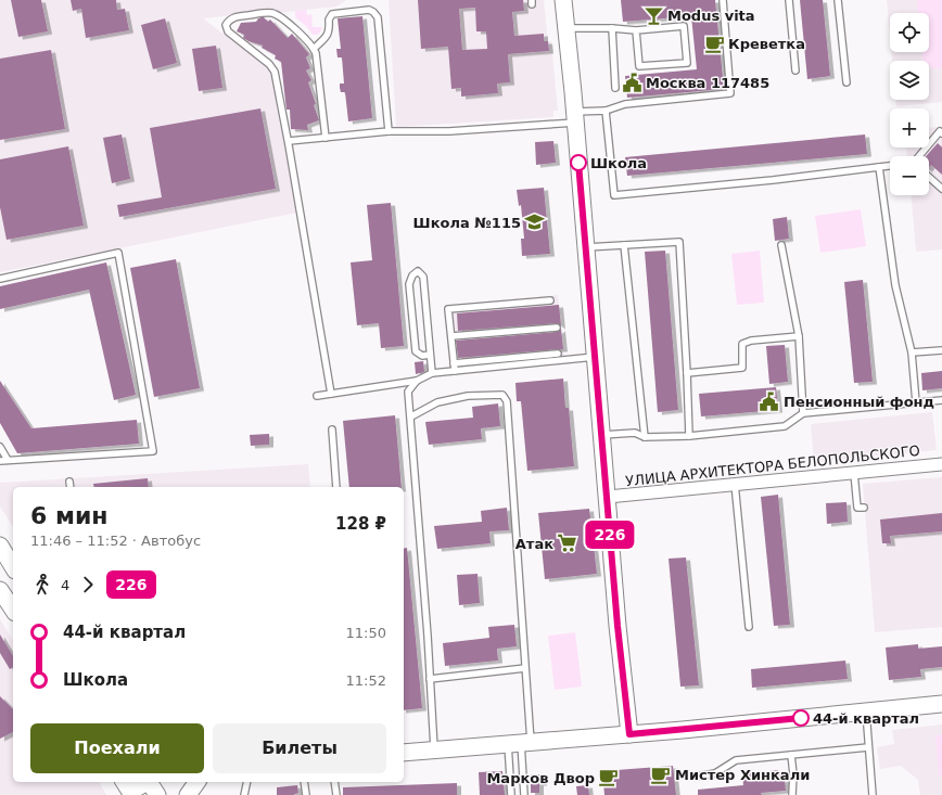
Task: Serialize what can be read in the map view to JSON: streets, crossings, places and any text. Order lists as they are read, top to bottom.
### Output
{
  "streets": {
    "street": ["УЛИЦА АРХИТЕКТОРА БЕЛОПОЛЬСКОГО"]
  },
  "places": {
    "bar": ["Modus vita"],
    "cafe": ["Креветка", "Мистер Хинкали", "Марков Двор"],
    "public building": ["Москва 117485", "Пенсионный фонд"],
    "other": ["Школа", "44-й квартал"],
    "school or university": ["Школа №115"],
    "supermarket": ["Атак"]
  },
  "lines": ["bus line 226"],
  "page": {
    "on_map": "226",
    "map_buttons": ["+", "−"],
    "heading": ["6 мин", "11:46 – 11:52 · Автобус", "128 ₽"],
    "legs": ["4", "226"],
    "list": [
      {
        "name": "44-й квартал",
        "value": "11:50"
      },
      {
        "name": "Школа",
        "value": "11:52"
      }
    ],
    "buttons": ["Поехали", "Билеты"]
  }
}
